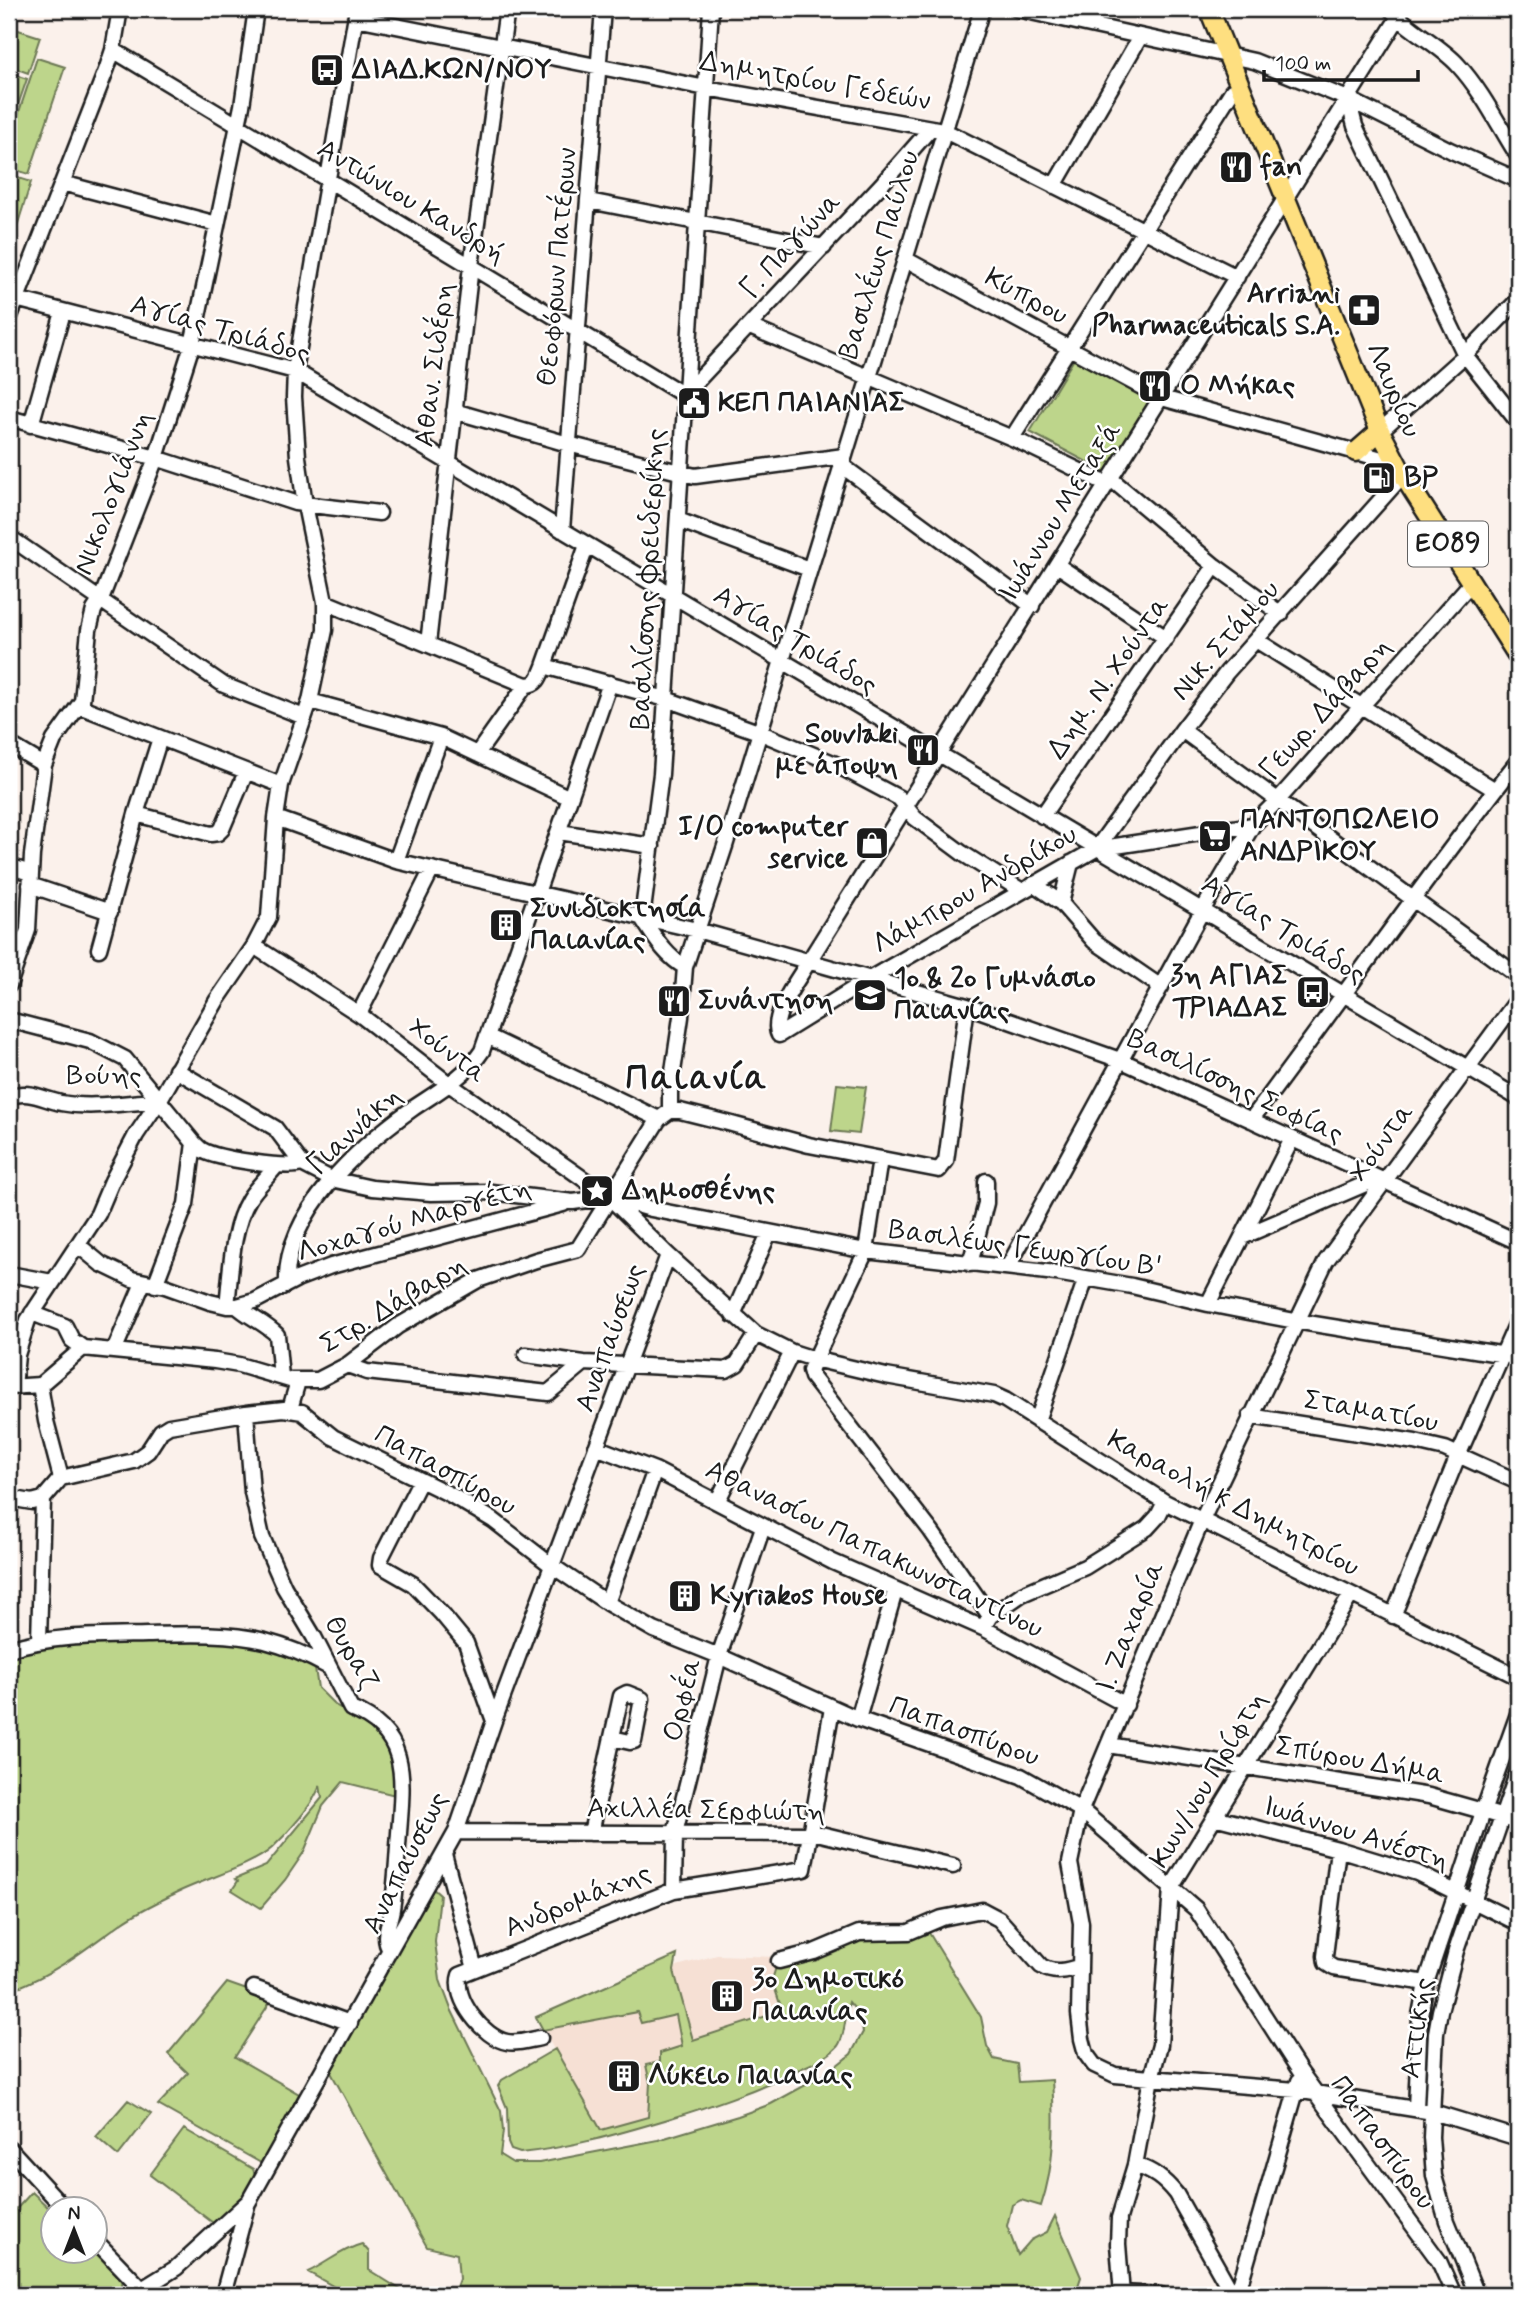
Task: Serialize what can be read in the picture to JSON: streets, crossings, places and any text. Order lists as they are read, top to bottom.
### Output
{
  "streets": {
    "main road": ["Λαυρίου", "ΕΟ89"],
    "street": [
      "Δημητρίου Γεδεών",
      "Αντώνιου Κανδρή",
      "Γ. Παγώνα",
      "Βασιλέως Παύλου",
      "Θεοφόρων Πατέρων",
      "Κύπρου",
      "Αγίας Τριάδος",
      "Αθαν. Σιδέρη",
      "Νικολογιάννη",
      "Ιωάννου Μεταξά",
      "Βασιλίσσης Φρειδερίκης",
      "Νικ. Στάμου",
      "Δημ. Ν. Χούντα",
      "Γεωρ. Δάβαρη",
      "Λάμπρου Ανδρίκου",
      "Χούντα",
      "Βούης",
      "Βασιλίσσης Σοφίας",
      "Γιαννάκη",
      "Λοχαγού Μαργέτη",
      "Βασιλέως Γεωργίου Β'",
      "Στρ. Δάβαρη",
      "Αναπαύσεως",
      "Σταματίου",
      "Παπασπύρου",
      "Καραολή κ Δημητρίου",
      "Αθανασίου Παπακωνσταντίνου",
      "Ι. Ζαχαρία",
      "Θυραζ",
      "Ορφέα",
      "Σπύρου Δήμα",
      "Κων/νου Πρίφτη",
      "Αχιλλέα Σερφιώτη",
      "Ιωάννου Ανέστη",
      "Ανδρομάχης",
      "Αττικής"
    ]
  },
  "crossings": [
    ["Δημητρίου Γεδεών", "Γ. Παγώνα"],
    ["Δημητρίου Γεδεών", "Βασιλέως Παύλου"],
    ["Δημητρίου Γεδεών", "Θεοφόρων Πατέρων"],
    ["Δημητρίου Γεδεών", "Αθαν. Σιδέρη"],
    ["Δημητρίου Γεδεών", "Ιωάννου Μεταξά"],
    ["Δημητρίου Γεδεών", "Βασιλίσσης Φρειδερίκης"],
    ["Αντώνιου Κανδρή", "Γ. Παγώνα"],
    ["Αντώνιου Κανδρή", "Θεοφόρων Πατέρων"],
    ["Αντώνιου Κανδρή", "Αθαν. Σιδέρη"],
    ["Αντώνιου Κανδρή", "Νικολογιάννη"],
    ["Αντώνιου Κανδρή", "Βασιλίσσης Φρειδερίκης"],
    ["Γ. Παγώνα", "Βασιλέως Παύλου"],
    ["Γ. Παγώνα", "Βασιλίσσης Φρειδερίκης"],
    ["Βασιλέως Παύλου", "Κύπρου"],
    ["Βασιλέως Παύλου", "Αγίας Τριάδος"],
    ["Βασιλέως Παύλου", "Βασιλίσσης Σοφίας"],
    ["Βασιλέως Παύλου", "Στρ. Δάβαρη"],
    ["Θεοφόρων Πατέρων", "Αγίας Τριάδος"],
    ["Κύπρου", "Λαυρίου"],
    ["Κύπρου", "Ιωάννου Μεταξά"],
    ["Κύπρου", "Νικ. Στάμου"],
    ["Αγίας Τριάδος", "Αθαν. Σιδέρη"],
    ["Αγίας Τριάδος", "Νικολογιάννη"],
    ["Αγίας Τριάδος", "Ιωάννου Μεταξά"],
    ["Αγίας Τριάδος", "Βασιλίσσης Φρειδερίκης"],
    ["Αγίας Τριάδος", "Νικ. Στάμου"],
    ["Αγίας Τριάδος", "Δημ. Ν. Χούντα"],
    ["Αγίας Τριάδος", "Γεωρ. Δάβαρη"],
    ["Αγίας Τριάδος", "Λάμπρου Ανδρίκου"],
    ["Αγίας Τριάδος", "Χούντα"],
    ["Λαυρίου", "Ιωάννου Μεταξά"],
    ["Λαυρίου", "Νικ. Στάμου"],
    ["Λαυρίου", "Γεωρ. Δάβαρη"],
    ["Ιωάννου Μεταξά", "Λάμπρου Ανδρίκου"],
    ["Ιωάννου Μεταξά", "Βασιλίσσης Σοφίας"],
    ["Βασιλίσσης Φρειδερίκης", "Βασιλίσσης Σοφίας"],
    ["Νικ. Στάμου", "Λάμπρου Ανδρίκου"],
    ["Γεωρ. Δάβαρη", "Λάμπρου Ανδρίκου"],
    ["Γεωρ. Δάβαρη", "Βασιλίσσης Σοφίας"],
    ["Γεωρ. Δάβαρη", "Βασιλέως Γεωργίου Β'"],
    ["Λάμπρου Ανδρίκου", "Βασιλίσσης Σοφίας"],
    ["Χούντα", "Βασιλίσσης Σοφίας"],
    ["Χούντα", "Γιαννάκη"],
    ["Χούντα", "Βασιλέως Γεωργίου Β'"],
    ["Χούντα", "Στρ. Δάβαρη"],
    ["Χούντα", "Καραολή κ Δημητρίου"],
    ["Χούντα", "Ι. Ζαχαρία"],
    ["Βασιλίσσης Σοφίας", "Γιαννάκη"],
    ["Γιαννάκη", "Λοχαγού Μαργέτη"],
    ["Βασιλέως Γεωργίου Β'", "Στρ. Δάβαρη"],
    ["Βασιλέως Γεωργίου Β'", "Καραολή κ Δημητρίου"],
    ["Βασιλέως Γεωργίου Β'", "Ι. Ζαχαρία"],
    ["Στρ. Δάβαρη", "Καραολή κ Δημητρίου"],
    ["Αναπαύσεως", "Παπασπύρου"],
    ["Αναπαύσεως", "Καραολή κ Δημητρίου"],
    ["Αναπαύσεως", "Αθανασίου Παπακωνσταντίνου"],
    ["Αναπαύσεως", "Θυραζ"],
    ["Αναπαύσεως", "Αχιλλέα Σερφιώτη"],
    ["Σταματίου", "Ι. Ζαχαρία"],
    ["Παπασπύρου", "Ι. Ζαχαρία"],
    ["Παπασπύρου", "Ορφέα"],
    ["Παπασπύρου", "Κων/νου Πρίφτη"],
    ["Παπασπύρου", "Ανδρομάχης"],
    ["Καραολή κ Δημητρίου", "Ι. Ζαχαρία"],
    ["Καραολή κ Δημητρίου", "Κων/νου Πρίφτη"],
    ["Αθανασίου Παπακωνσταντίνου", "Ι. Ζαχαρία"],
    ["Αθανασίου Παπακωνσταντίνου", "Ορφέα"],
    ["Ι. Ζαχαρία", "Σπύρου Δήμα"],
    ["Ι. Ζαχαρία", "Κων/νου Πρίφτη"],
    ["Ι. Ζαχαρία", "Αττικής"],
    ["Ορφέα", "Αχιλλέα Σερφιώτη"],
    ["Ορφέα", "Ανδρομάχης"],
    ["Σπύρου Δήμα", "Κων/νου Πρίφτη"],
    ["Σπύρου Δήμα", "Αττικής"],
    ["Κων/νου Πρίφτη", "Ιωάννου Ανέστη"],
    ["Αχιλλέα Σερφιώτη", "Ανδρομάχης"],
    ["Ιωάννου Ανέστη", "Αττικής"]
  ],
  "districts": ["Παιανία"],
  "places": {
    "bus stop": ["ΔΙΑΔ.ΚΩΝ/ΝΟΥ", "3η ΑΓΙΑΣ ΤΡΙΑΔΑΣ"],
    "restaurant": [
      "fan",
      "Ο Μήκας",
      "Souvlaki με άποψη",
      "Συνάντηση"
    ],
    "pharmacy": ["Arriani Pharmaceuticals S.A."],
    "public building": ["ΚΕΠ ΠΑΙΑΝΙΑΣ"],
    "fuel station": ["BP"],
    "supermarket": ["ΠΑΝΤΟΠΩΛΕΙΟ ΑΝΔΡΙΚΟΥ"],
    "shop": ["I/O computer service"],
    "building": [
      "Συνιδιοκτησία Παιανίας",
      "Kyriakos House",
      "3ο Δημοτικό Παιανίας",
      "Λύκειο Παιανίας"
    ],
    "school or university": ["1ο & 2ο Γυμνάσιο Παιανίας"],
    "place": ["Δημοσθένης"]
  },
  "scale_bar": "100 m",
  "north": "top"
}
